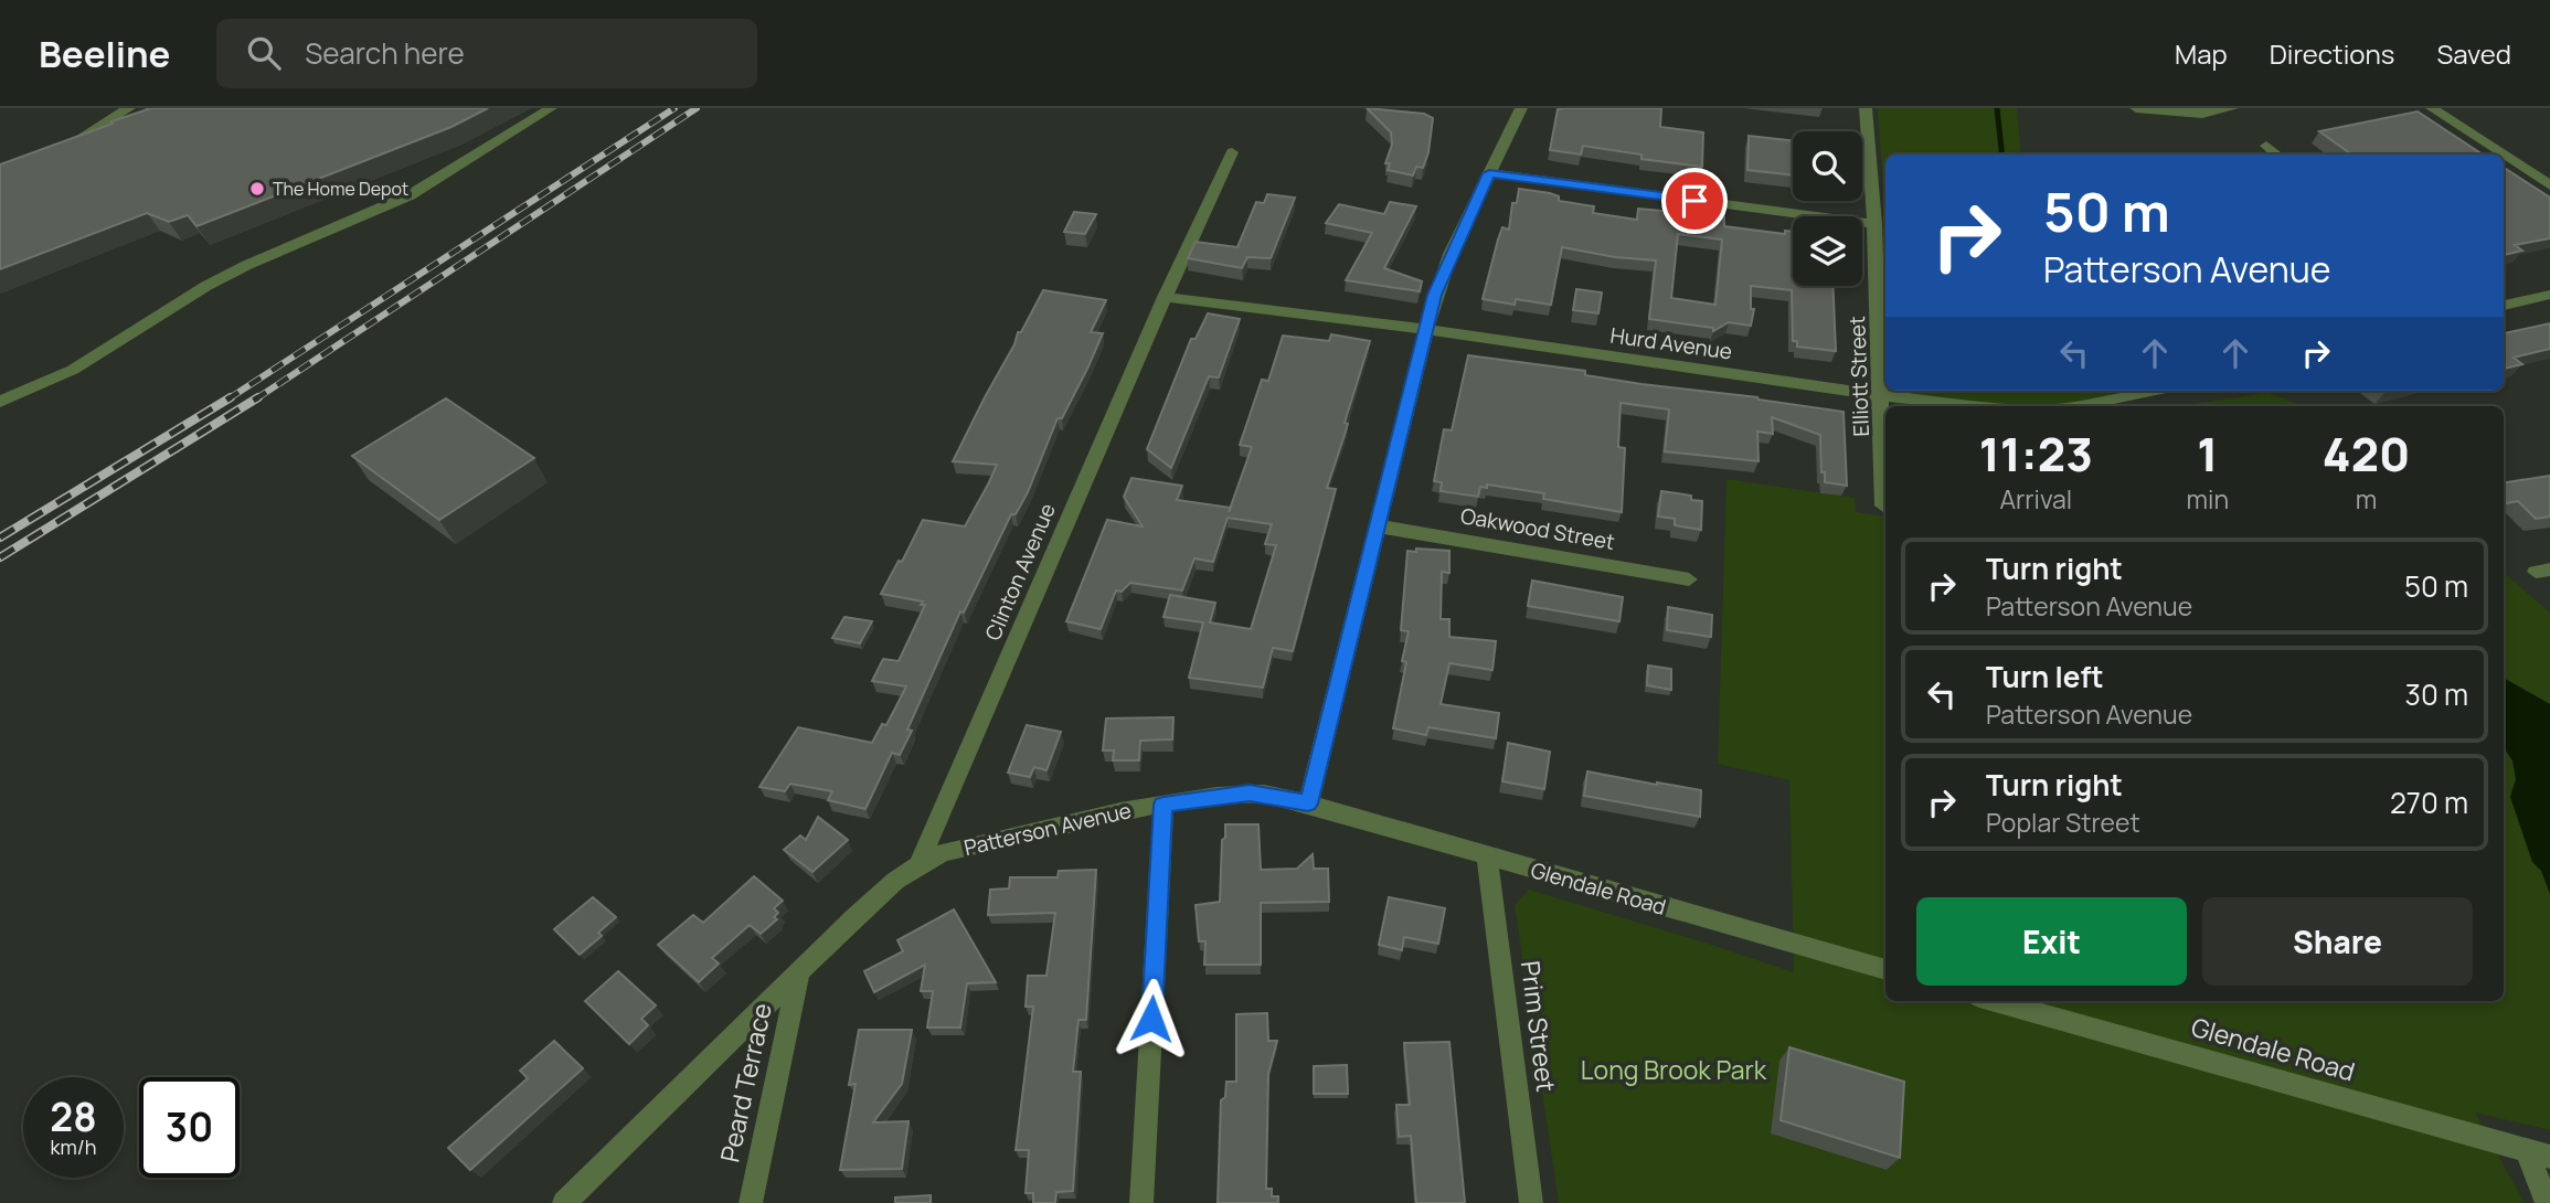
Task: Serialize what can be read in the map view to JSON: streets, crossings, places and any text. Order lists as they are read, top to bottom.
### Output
{
  "streets": {
    "street": [
      "Hurd Avenue",
      "Elliott Street",
      "Oakwood Street",
      "Clinton Avenue",
      "Patterson Avenue",
      "Glendale Road",
      "Prim Street",
      "Peard Terrace"
    ]
  },
  "crossings": [
    ["Hurd Avenue", "Elliott Street"],
    ["Hurd Avenue", "Clinton Avenue"],
    ["Clinton Avenue", "Patterson Avenue"],
    ["Patterson Avenue", "Glendale Road"],
    ["Patterson Avenue", "Peard Terrace"],
    ["Glendale Road", "Prim Street"]
  ],
  "parks": ["Long Brook Park"],
  "places": ["The Home Depot"],
  "page": {
    "header": "Beeline",
    "search": "Search here",
    "nav": ["Map", "Directions", "Saved"],
    "turn": ["50 m", "Patterson Avenue"],
    "eta": [
      "11:23",
      "Arrival",
      "1",
      "min",
      "420",
      "m"
    ],
    "list": [
      {
        "name": "Turn right",
        "note": "Patterson Avenue",
        "value": "50 m"
      },
      {
        "name": "Turn left",
        "note": "Patterson Avenue",
        "value": "30 m"
      },
      {
        "name": "Turn right",
        "note": "Poplar Street",
        "value": "270 m"
      }
    ],
    "buttons": ["Exit", "Share"],
    "speed": "28 km/h",
    "limit": "30"
  }
}
